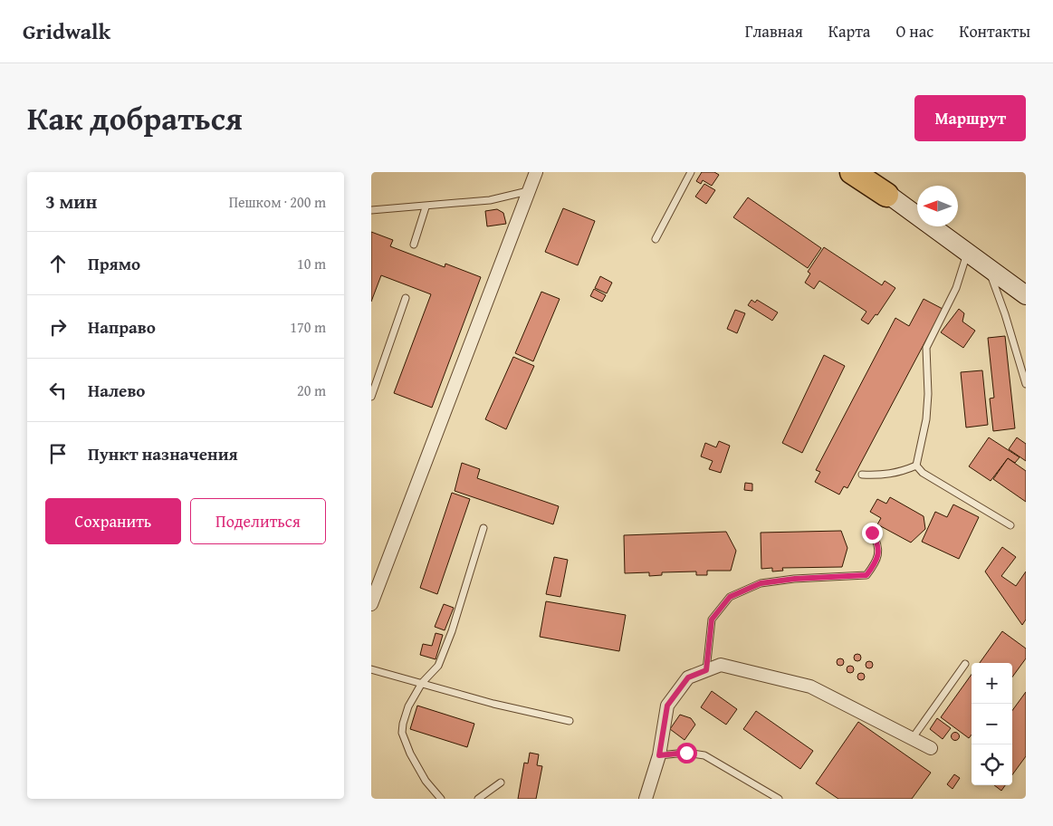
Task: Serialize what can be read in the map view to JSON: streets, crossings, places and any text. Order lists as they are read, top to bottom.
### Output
{
  "north": "left",
  "page": {
    "header": "Gridwalk",
    "nav": [
      "Главная",
      "Карта",
      "О нас",
      "Контакты"
    ],
    "title": "Как добраться",
    "buttons": [
      "Маршрут",
      ["Сохранить", "Поделиться"]
    ],
    "heading": ["3 мин", "Пешком · 200 m"],
    "list": [
      ["Прямо", "10 m"],
      ["Направо", "170 m"],
      ["Налево", "20 m"],
      "Пункт назначения"
    ],
    "map_buttons": ["+", "−"]
  }
}
